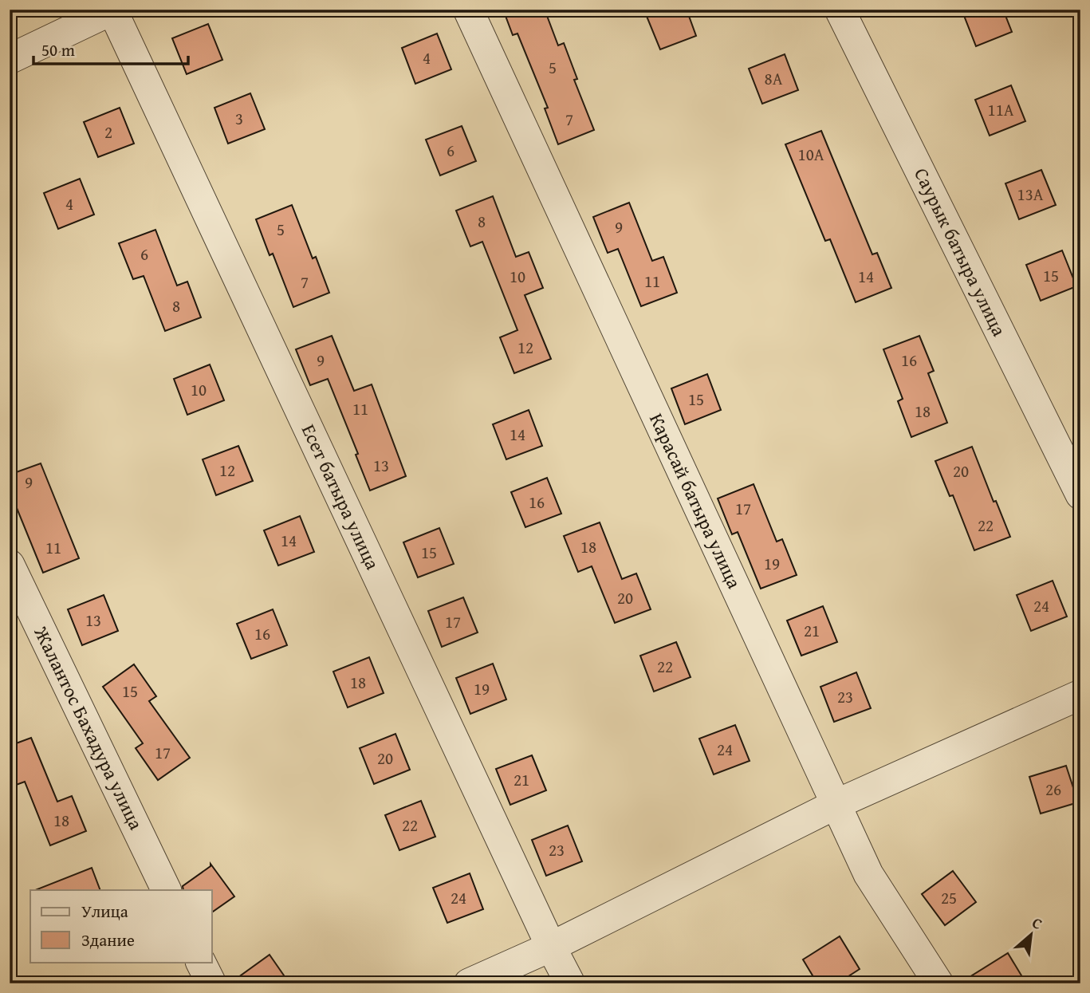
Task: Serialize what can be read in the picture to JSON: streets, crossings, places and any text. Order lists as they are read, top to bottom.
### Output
{
  "streets": {
    "street": [
      "Саурык батыра улица",
      "Есет батыра улица",
      "Карасай батыра улица",
      "Жалантос Бахадура улица"
    ]
  },
  "house_numbers": [
    "4",
    "5",
    "8A",
    "11A",
    "3",
    "7",
    "2",
    "6",
    "10A",
    "13A",
    "4",
    "8",
    "9",
    "5",
    "6",
    "15",
    "10",
    "14",
    "11",
    "7",
    "8",
    "12",
    "9",
    "16",
    "10",
    "15",
    "11",
    "18",
    "14",
    "13",
    "12",
    "20",
    "9",
    "16",
    "17",
    "22",
    "14",
    "18",
    "11",
    "15",
    "19",
    "20",
    "24",
    "13",
    "17",
    "21",
    "16",
    "22",
    "18",
    "19",
    "15",
    "23",
    "24",
    "17",
    "20",
    "21",
    "26",
    "18",
    "22",
    "23",
    "24",
    "25"
  ],
  "legend": ["Улица", "Здание"],
  "scale_bar": "50 m",
  "north": "top right"
}
